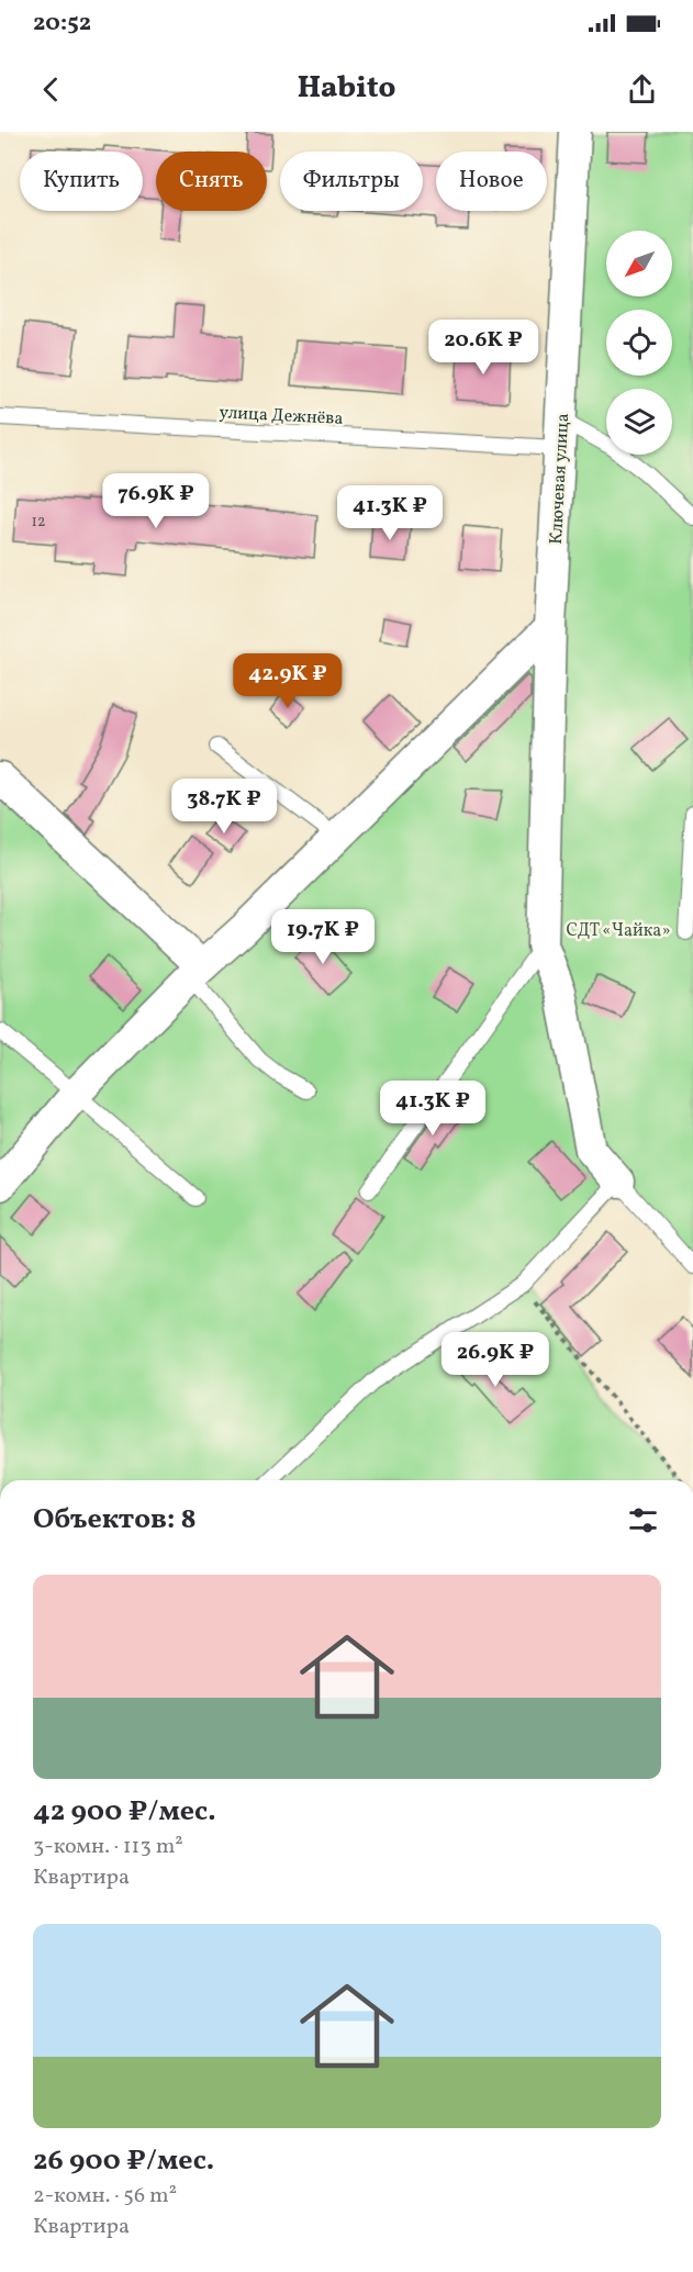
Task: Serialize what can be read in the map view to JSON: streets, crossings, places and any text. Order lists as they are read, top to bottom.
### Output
{
  "streets": {
    "street": ["Ключевая улица"],
    "lane": ["улица Дежнёва"]
  },
  "crossings": [
    ["улица Дежнёва", "Ключевая улица"]
  ],
  "parks": ["СДТ «Чайка»"],
  "house_numbers": ["12"],
  "north": "bottom left",
  "page": {
    "status": "20:52",
    "header": "Habito",
    "chip": [
      "Купить",
      "Снять",
      "Фильтры",
      "Новое"
    ],
    "price": [
      "20.6K ₽",
      "76.9K ₽",
      "41.3K ₽",
      "42.9K ₽",
      "38.7K ₽",
      "19.7K ₽",
      "41.3K ₽",
      "26.9K ₽"
    ],
    "heading": "Объектов: 8",
    "list": [
      {
        "name": "42 900 ₽/мес.",
        "note": "3-комн. · 113 m² · Квартира"
      },
      {
        "name": "26 900 ₽/мес.",
        "note": "2-комн. · 56 m² · Квартира"
      }
    ]
  }
}
